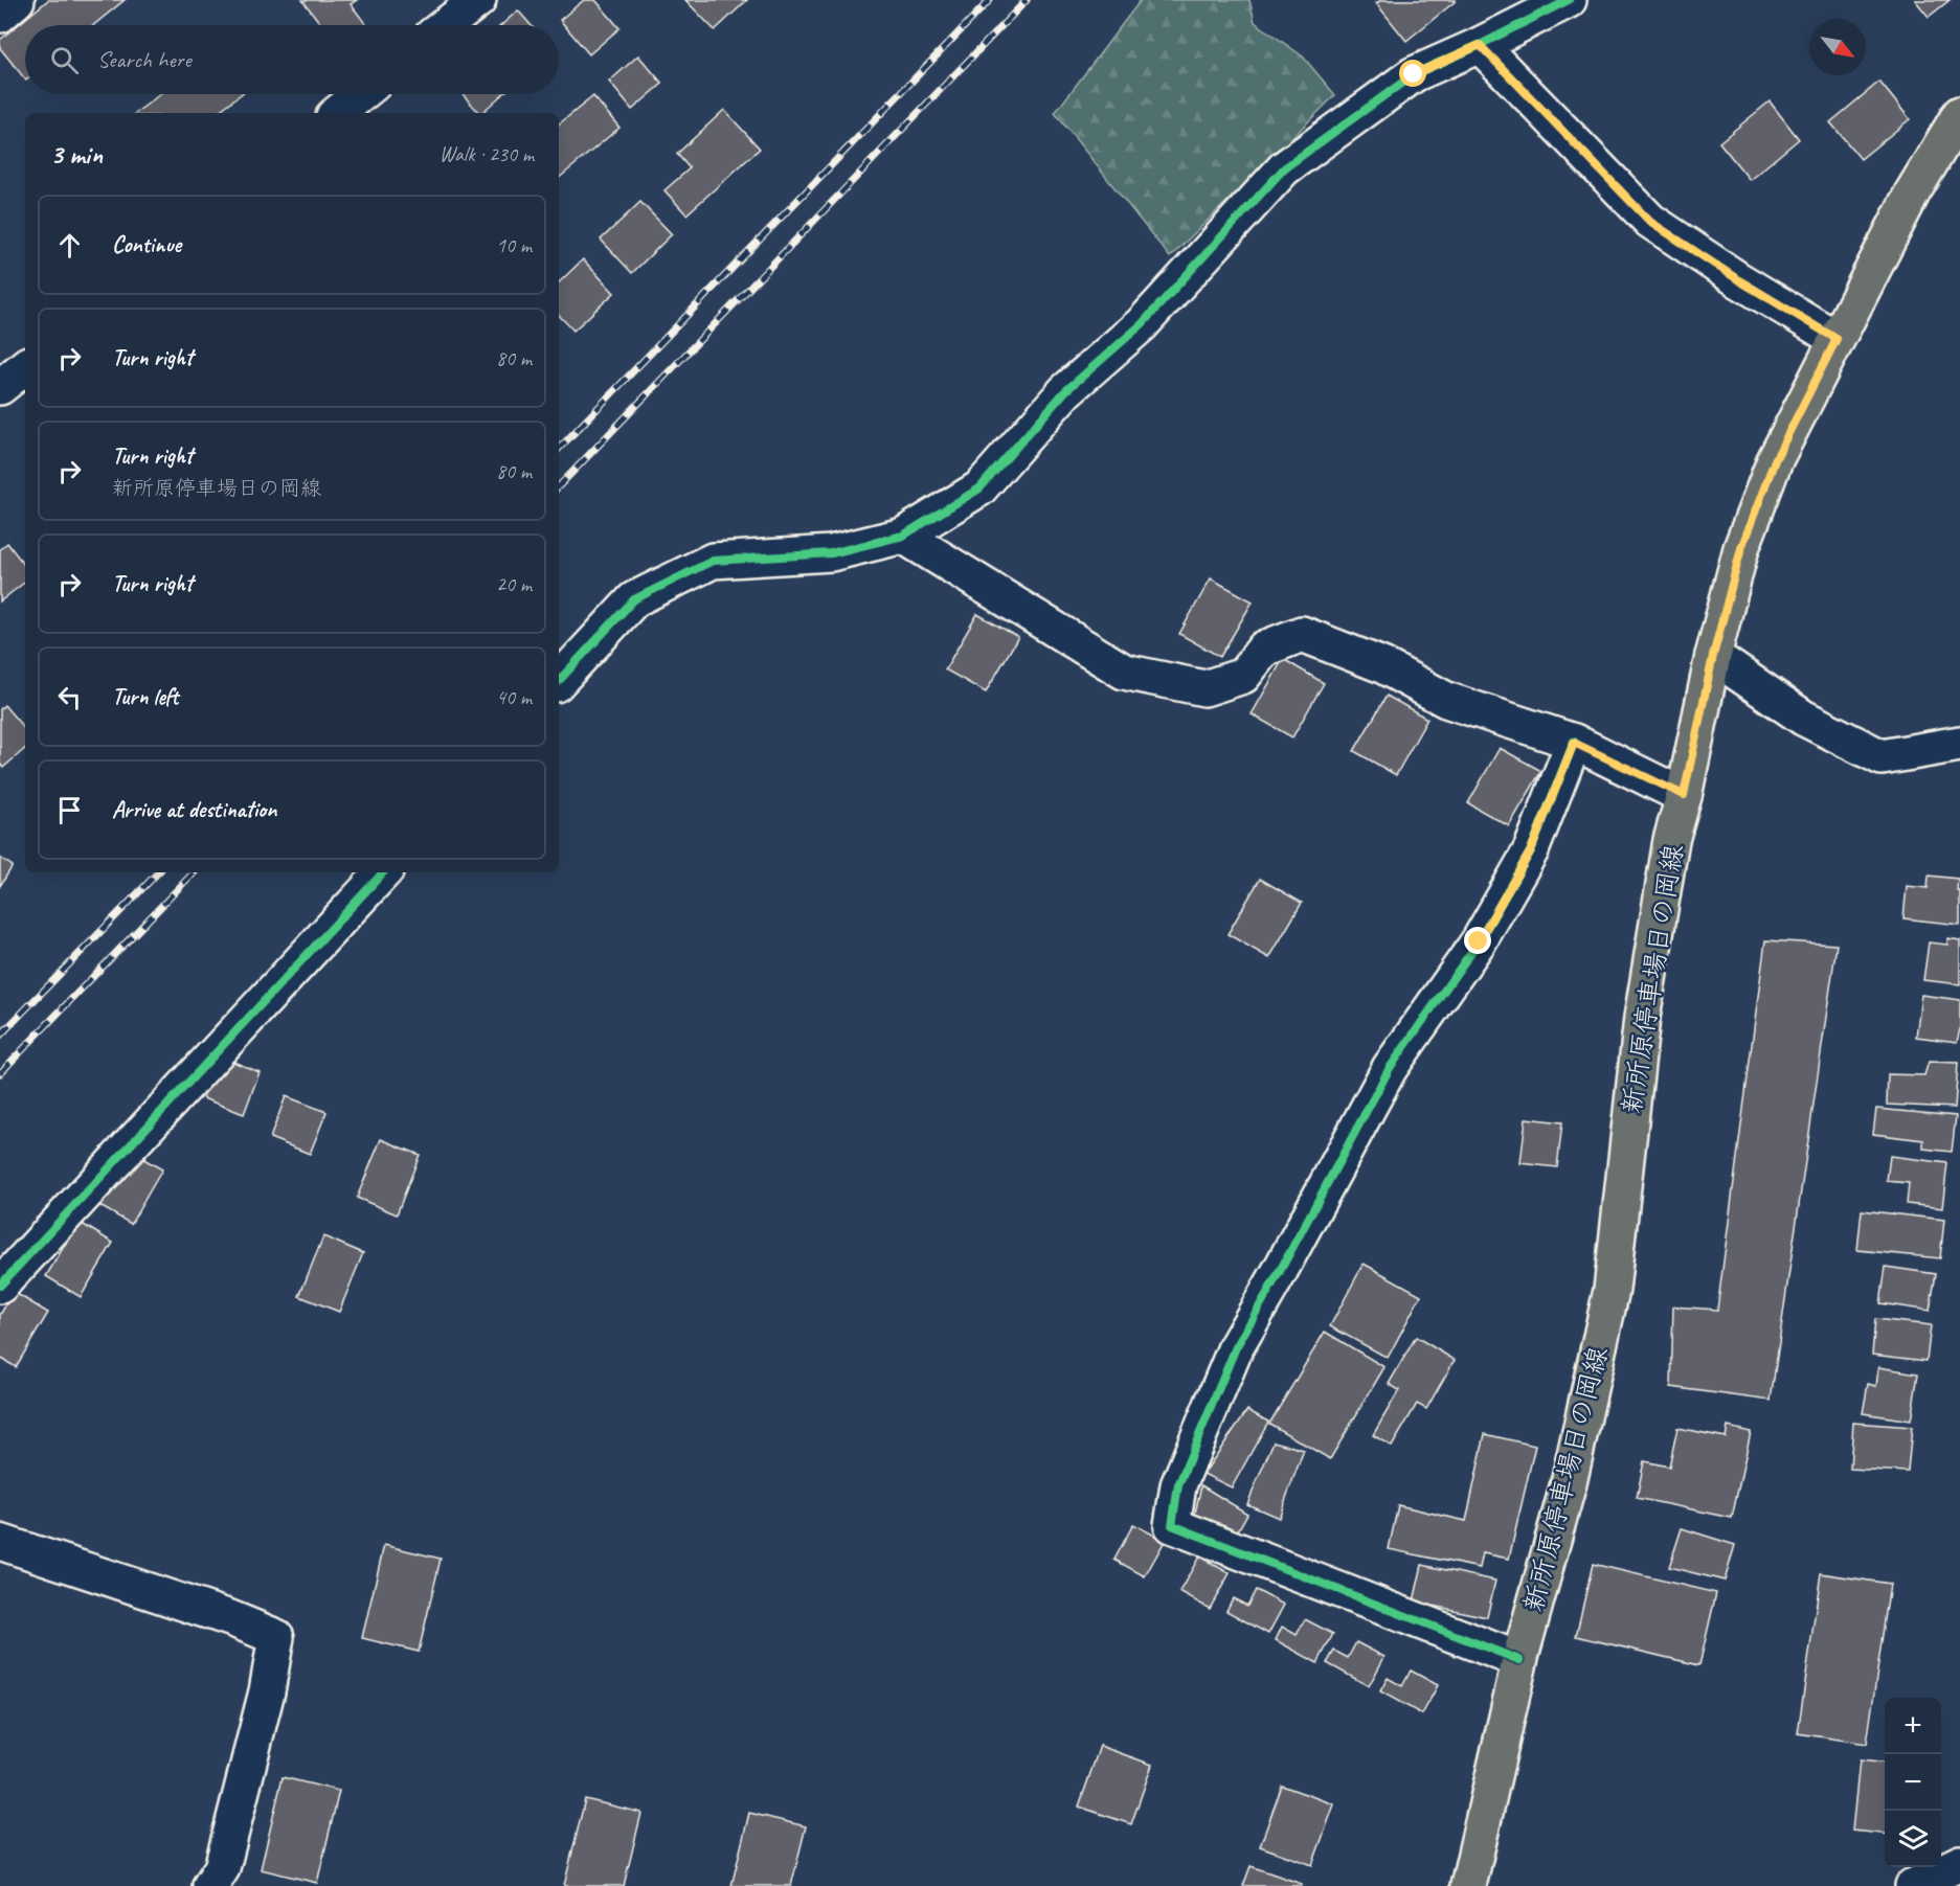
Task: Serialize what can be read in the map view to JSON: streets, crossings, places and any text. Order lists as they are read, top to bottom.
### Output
{
  "streets": {
    "main road": ["新所原停車場日の岡線"]
  },
  "north": "bottom right",
  "page": {
    "search": "Search here",
    "heading": ["3 min", "Walk · 230 m"],
    "list": [
      ["Continue", "10 m"],
      ["Turn right", "80 m"],
      ["Turn right", "新所原停車場日の岡線", "80 m"],
      ["Turn right", "20 m"],
      ["Turn left", "40 m"],
      "Arrive at destination"
    ],
    "map_buttons": ["+", "−"]
  }
}
